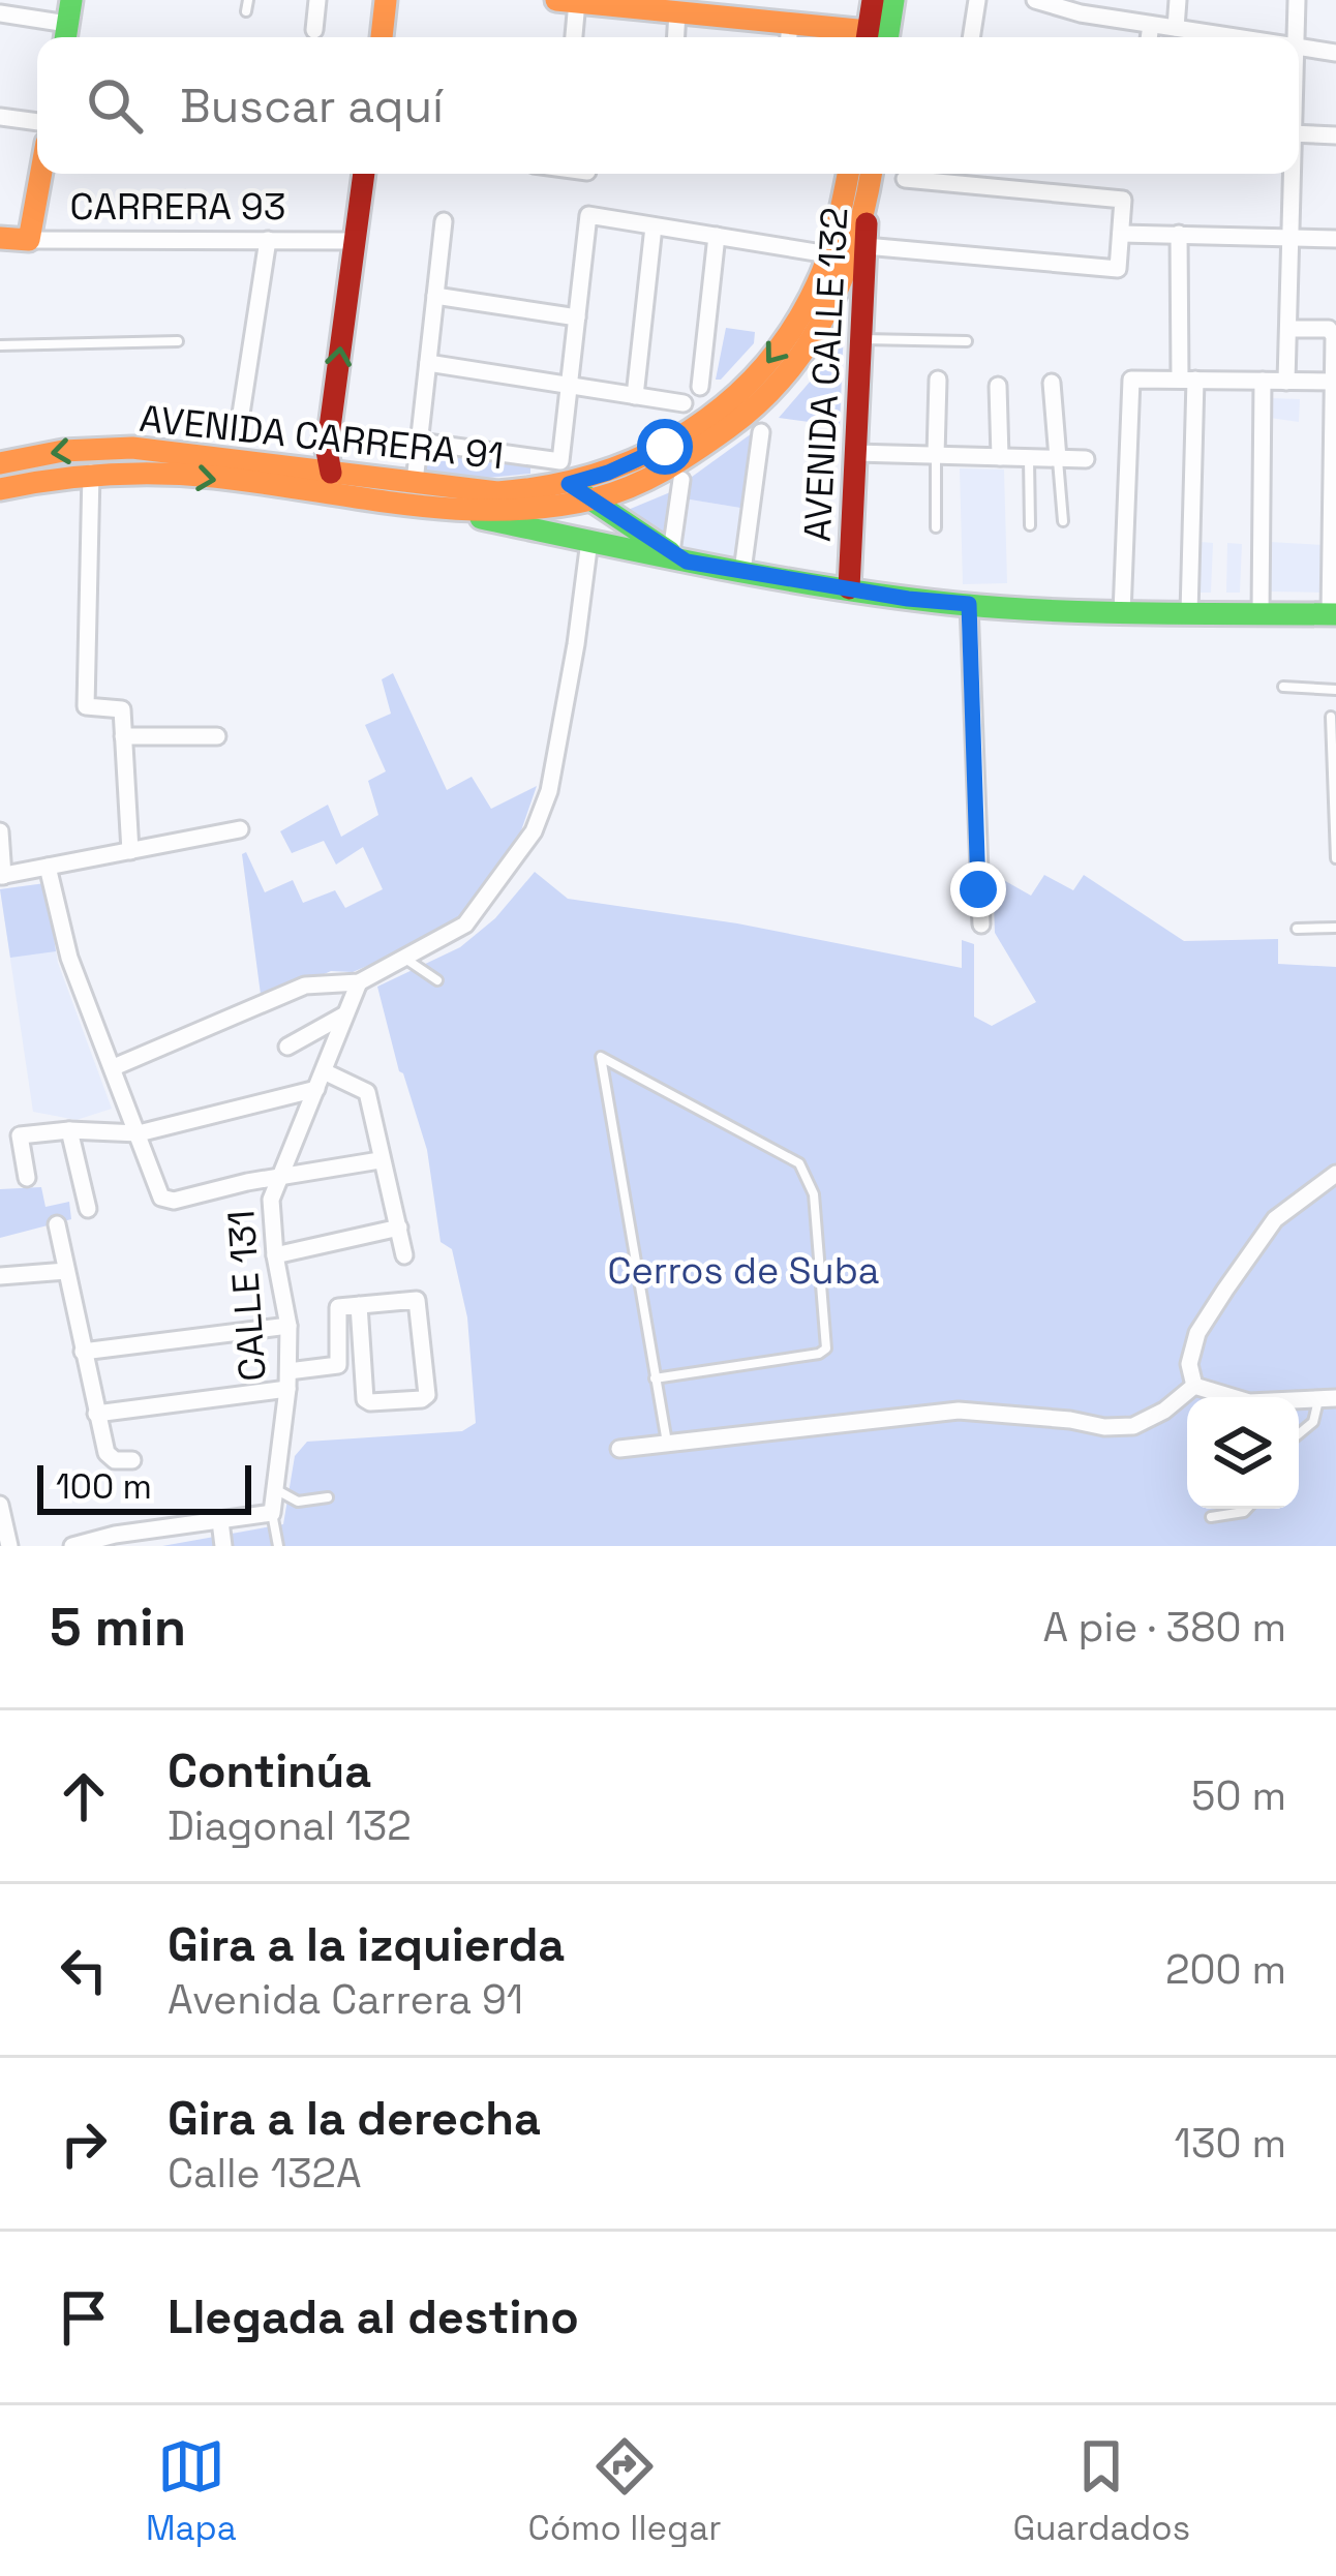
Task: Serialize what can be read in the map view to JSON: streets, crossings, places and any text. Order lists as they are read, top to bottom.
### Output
{
  "streets": {
    "main road": ["CARRERA 93", "AVENIDA CALLE 132", "AVENIDA CARRERA 91"],
    "street": ["CALLE 131"]
  },
  "crossings": [
    ["AVENIDA CALLE 132", "AVENIDA CARRERA 91"]
  ],
  "parks": ["Cerros de Suba"],
  "scale_bar": "100 m",
  "page": {
    "search": "Buscar aquí",
    "scale": "100 m",
    "heading": ["5 min", "A pie · 380 m"],
    "list": [
      ["Continúa", "Diagonal 132", "50 m"],
      ["Gira a la izquierda", "Avenida Carrera 91", "200 m"],
      ["Gira a la derecha", "Calle 132A", "130 m"],
      "Llegada al destino"
    ],
    "nav": ["Mapa", "Cómo llegar", "Guardados"]
  }
}
